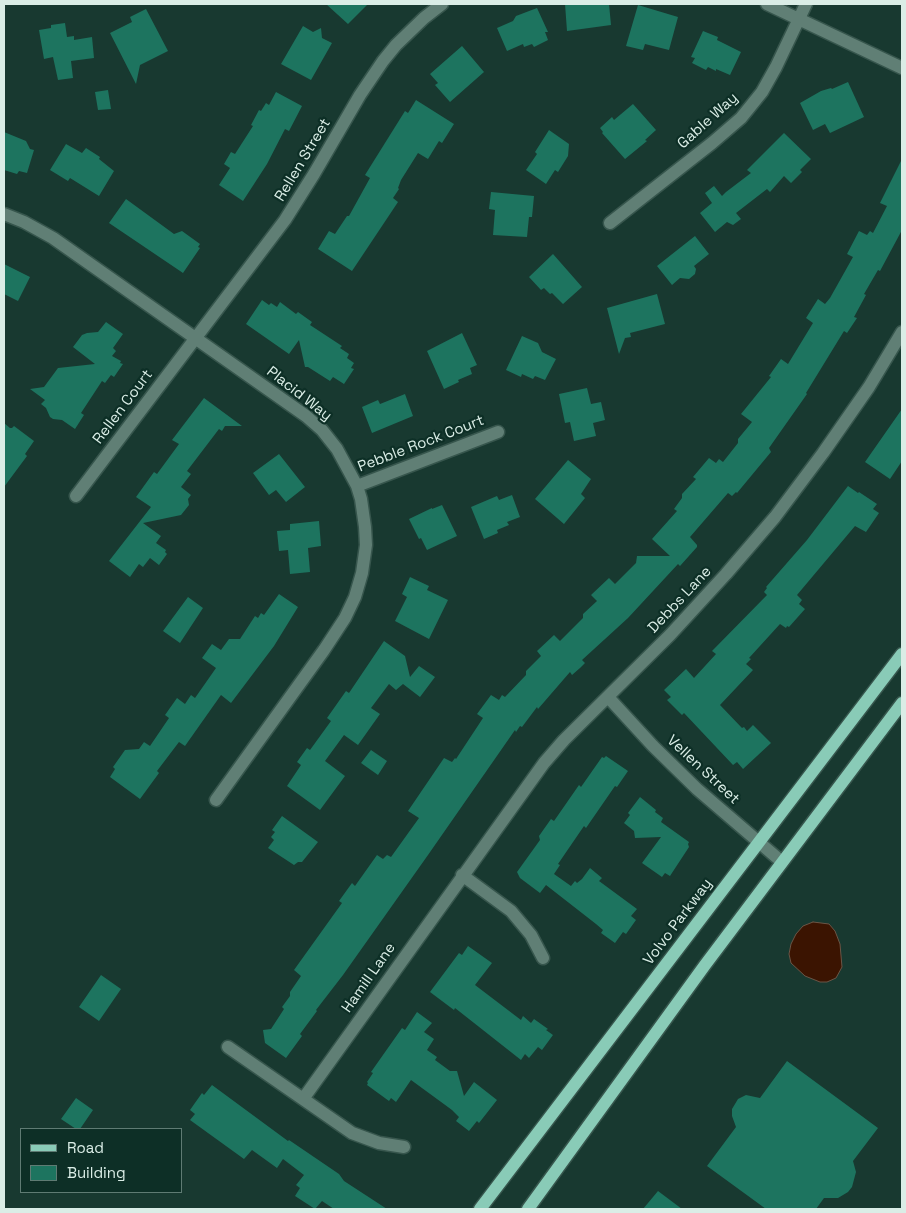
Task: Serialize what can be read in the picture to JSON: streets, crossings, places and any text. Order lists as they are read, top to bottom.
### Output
{
  "streets": {
    "main road": ["Volvo Parkway"],
    "street": [
      "Gable Way",
      "Rellen Street",
      "Placid Way",
      "Rellen Court",
      "Pebble Rock Court",
      "Debbs Lane",
      "Vellen Street",
      "Hamill Lane"
    ]
  },
  "crossings": [
    ["Rellen Street", "Placid Way"],
    ["Rellen Street", "Rellen Court"],
    ["Placid Way", "Rellen Court"],
    ["Placid Way", "Pebble Rock Court"],
    ["Debbs Lane", "Vellen Street"],
    ["Debbs Lane", "Hamill Lane"],
    ["Vellen Street", "Volvo Parkway"]
  ],
  "legend": ["Road", "Building"]
}
